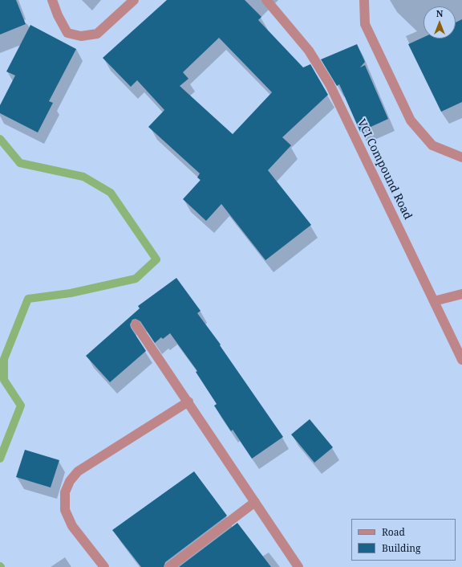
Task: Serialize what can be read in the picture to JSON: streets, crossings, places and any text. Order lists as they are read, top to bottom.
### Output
{
  "streets": {
    "street": ["VCI Compound Road"]
  },
  "legend": ["Road", "Building"],
  "north": "top"
}
